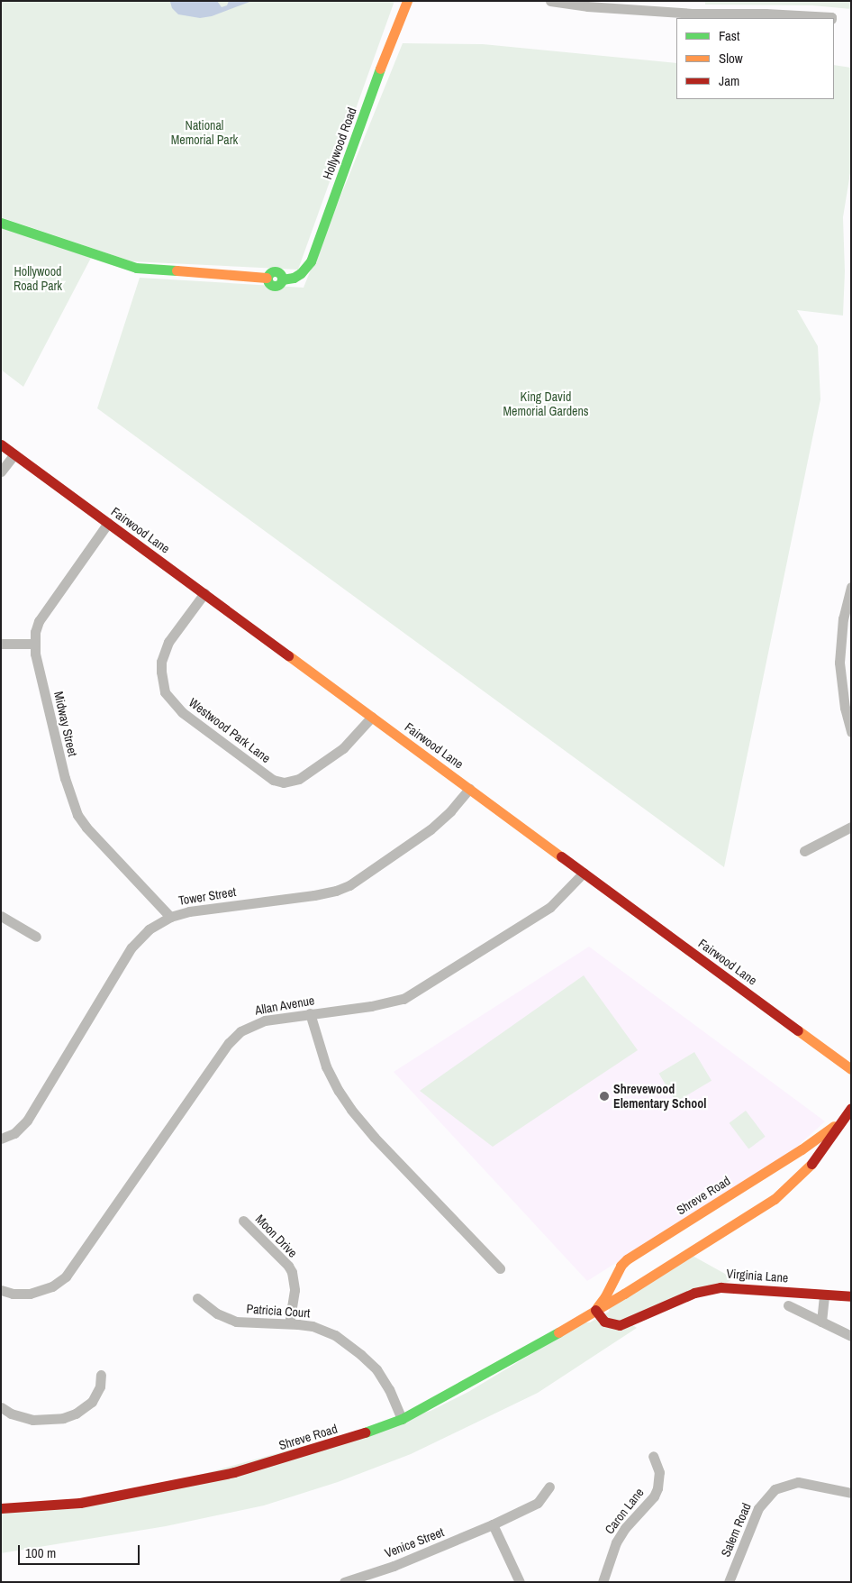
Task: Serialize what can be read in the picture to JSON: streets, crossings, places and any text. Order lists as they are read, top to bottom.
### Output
{
  "streets": {
    "street": [
      "Hollywood Road",
      "Fairwood Lane",
      "Midway Street",
      "Westwood Park Lane",
      "Tower Street",
      "Allan Avenue",
      "Shreve Road",
      "Moon Drive",
      "Virginia Lane",
      "Patricia Court",
      "Caron Lane",
      "Salem Road",
      "Venice Street"
    ]
  },
  "crossings": [
    ["Fairwood Lane", "Midway Street"],
    ["Fairwood Lane", "Westwood Park Lane"],
    ["Fairwood Lane", "Tower Street"],
    ["Fairwood Lane", "Allan Avenue"],
    ["Midway Street", "Tower Street"],
    ["Shreve Road", "Virginia Lane"],
    ["Shreve Road", "Patricia Court"],
    ["Moon Drive", "Patricia Court"]
  ],
  "parks": ["National Memorial Park", "Hollywood Road Park", "King David Memorial Gardens"],
  "places": ["Shrevewood Elementary School"],
  "legend": ["Fast", "Slow", "Jam"],
  "scale_bar": "100 m"
}
